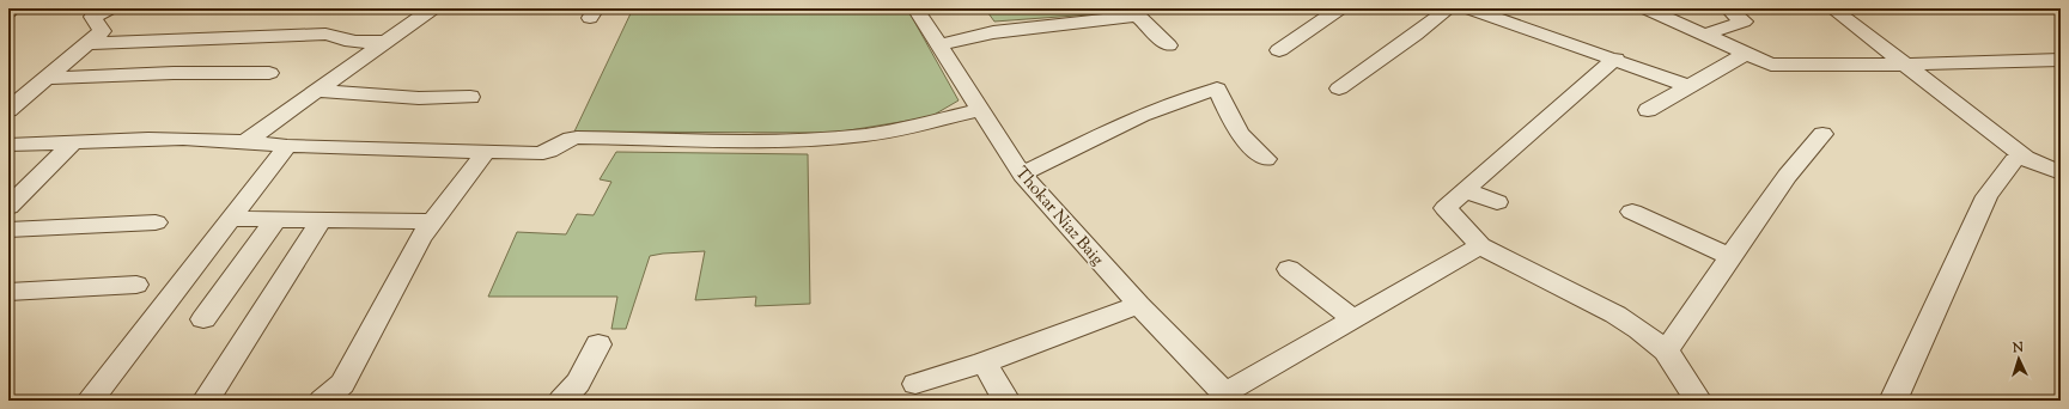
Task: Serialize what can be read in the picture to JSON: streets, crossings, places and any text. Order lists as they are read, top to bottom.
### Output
{
  "streets": {
    "street": ["Thokar Niaz Baig"]
  },
  "north": "top"
}
